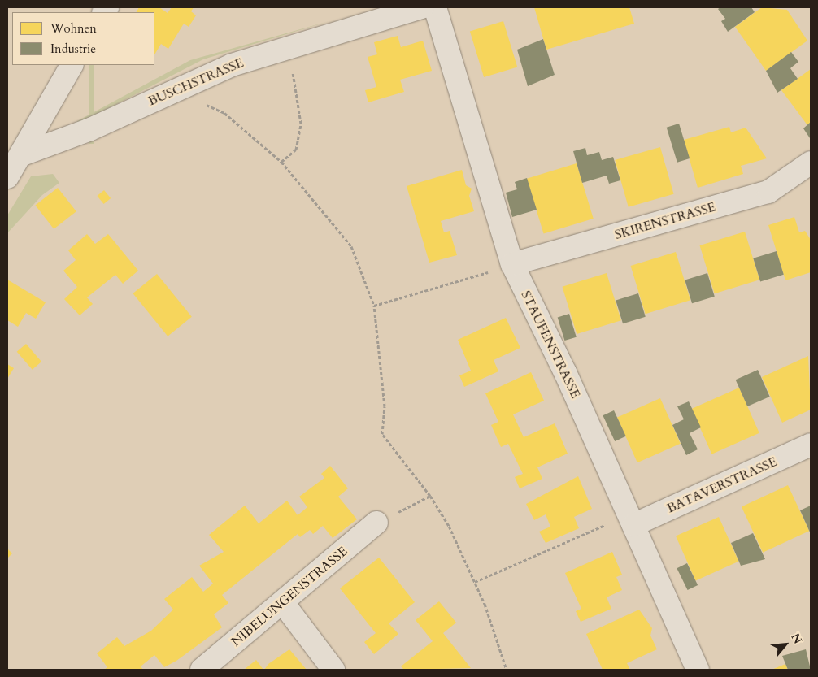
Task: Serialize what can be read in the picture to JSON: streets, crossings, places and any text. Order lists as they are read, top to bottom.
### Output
{
  "streets": {
    "street": [
      "BUSCHSTRASSE",
      "SKIRENSTRASSE",
      "STAUFENSTRASSE",
      "BATAVERSTRASSE",
      "NIBELUNGENSTRASSE"
    ]
  },
  "crossings": [
    ["SKIRENSTRASSE", "STAUFENSTRASSE"],
    ["STAUFENSTRASSE", "BATAVERSTRASSE"]
  ],
  "legend": ["Wohnen", "Industrie"],
  "north": "top right"
}
